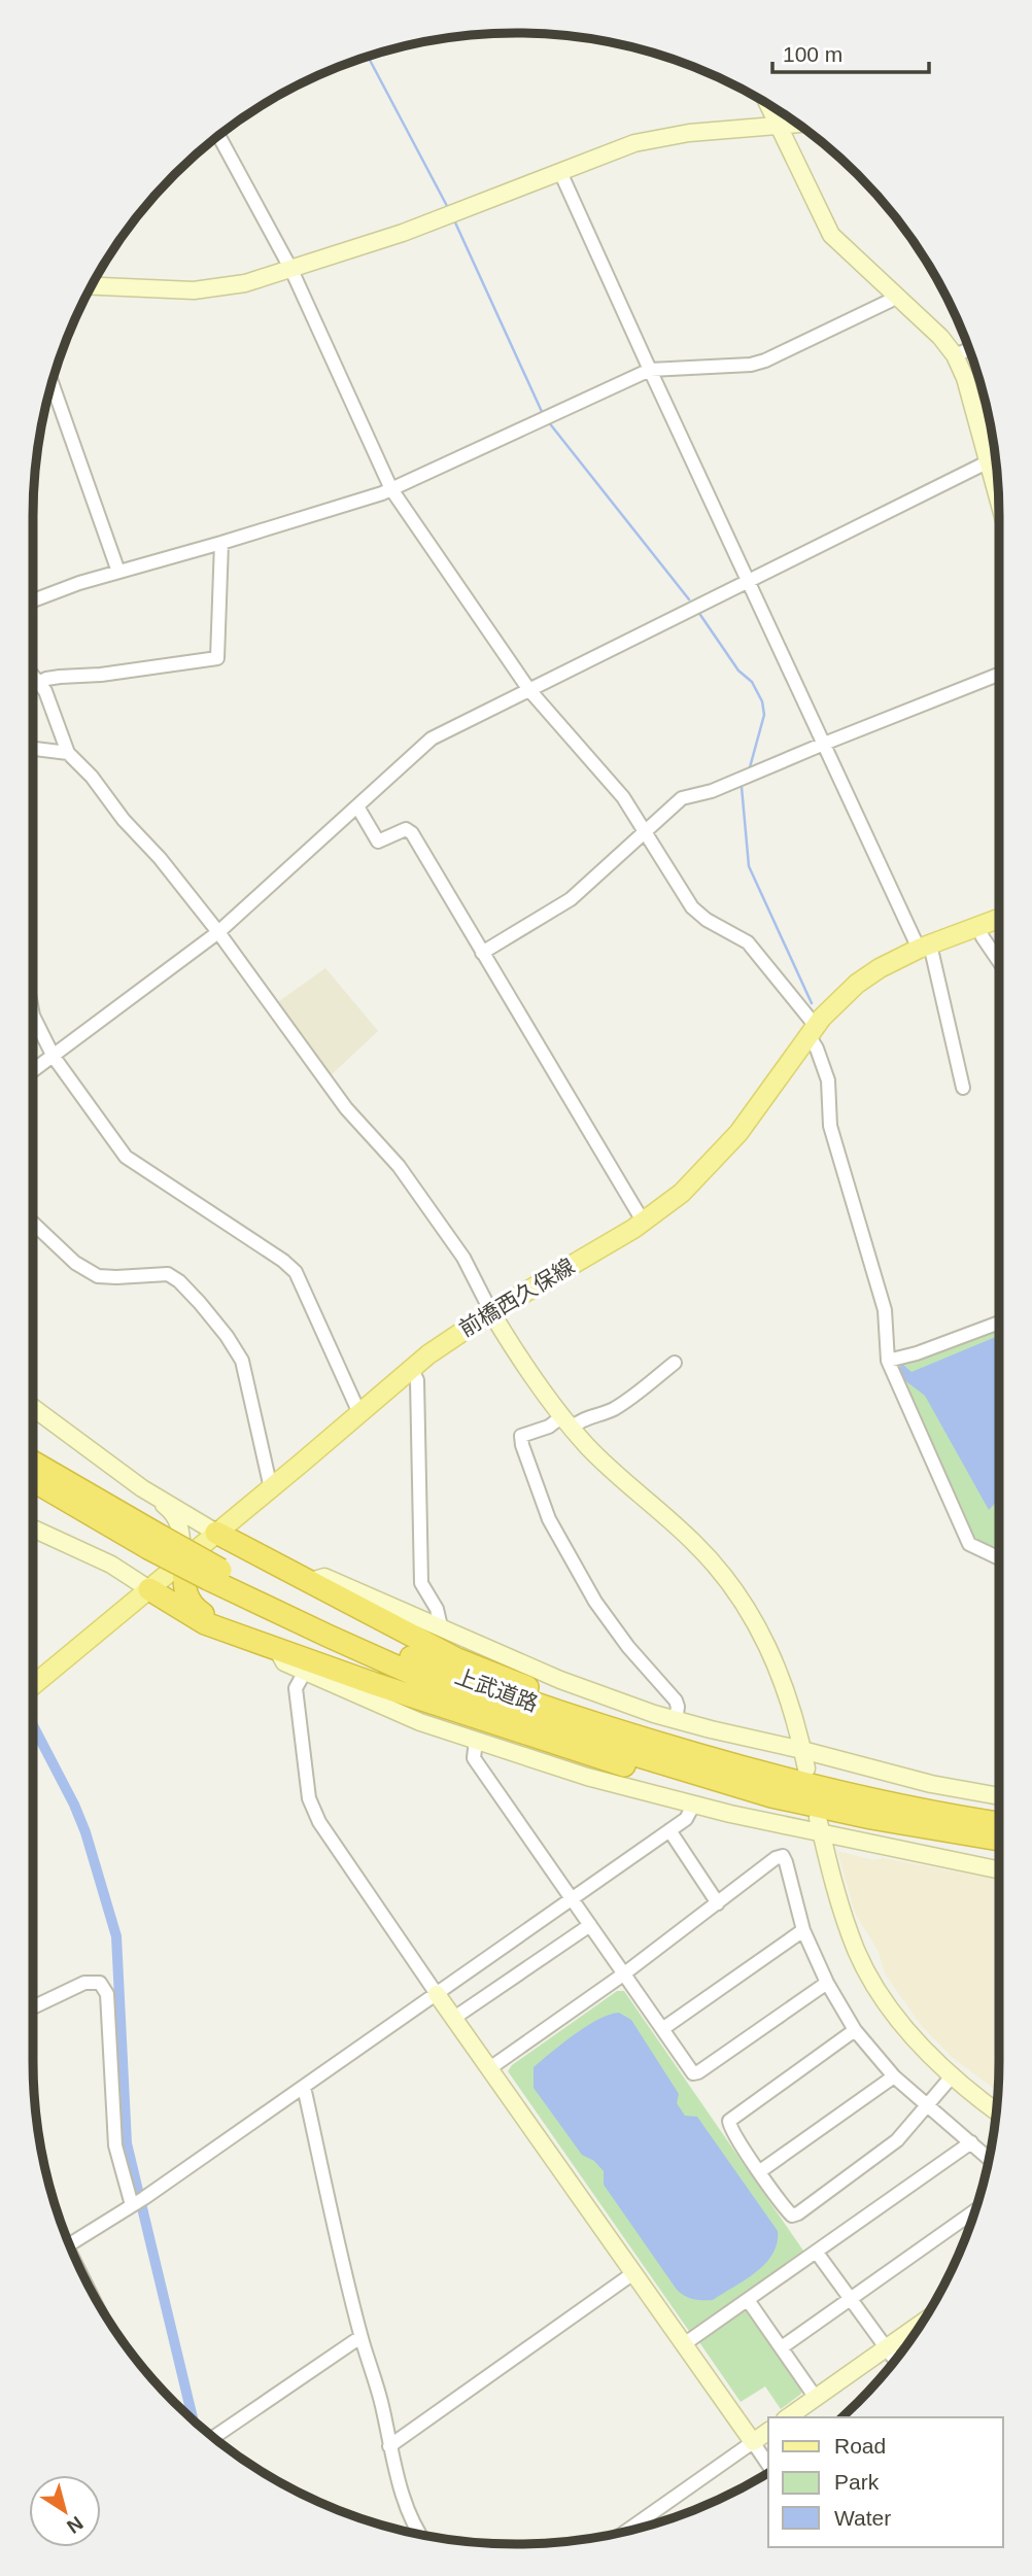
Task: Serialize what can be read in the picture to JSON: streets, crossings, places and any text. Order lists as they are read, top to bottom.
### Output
{
  "streets": {
    "highway": ["上武道路"],
    "main road": ["前橋西久保線"]
  },
  "legend": ["Road", "Park", "Water"],
  "scale_bar": "100 m",
  "north": "bottom right"
}
